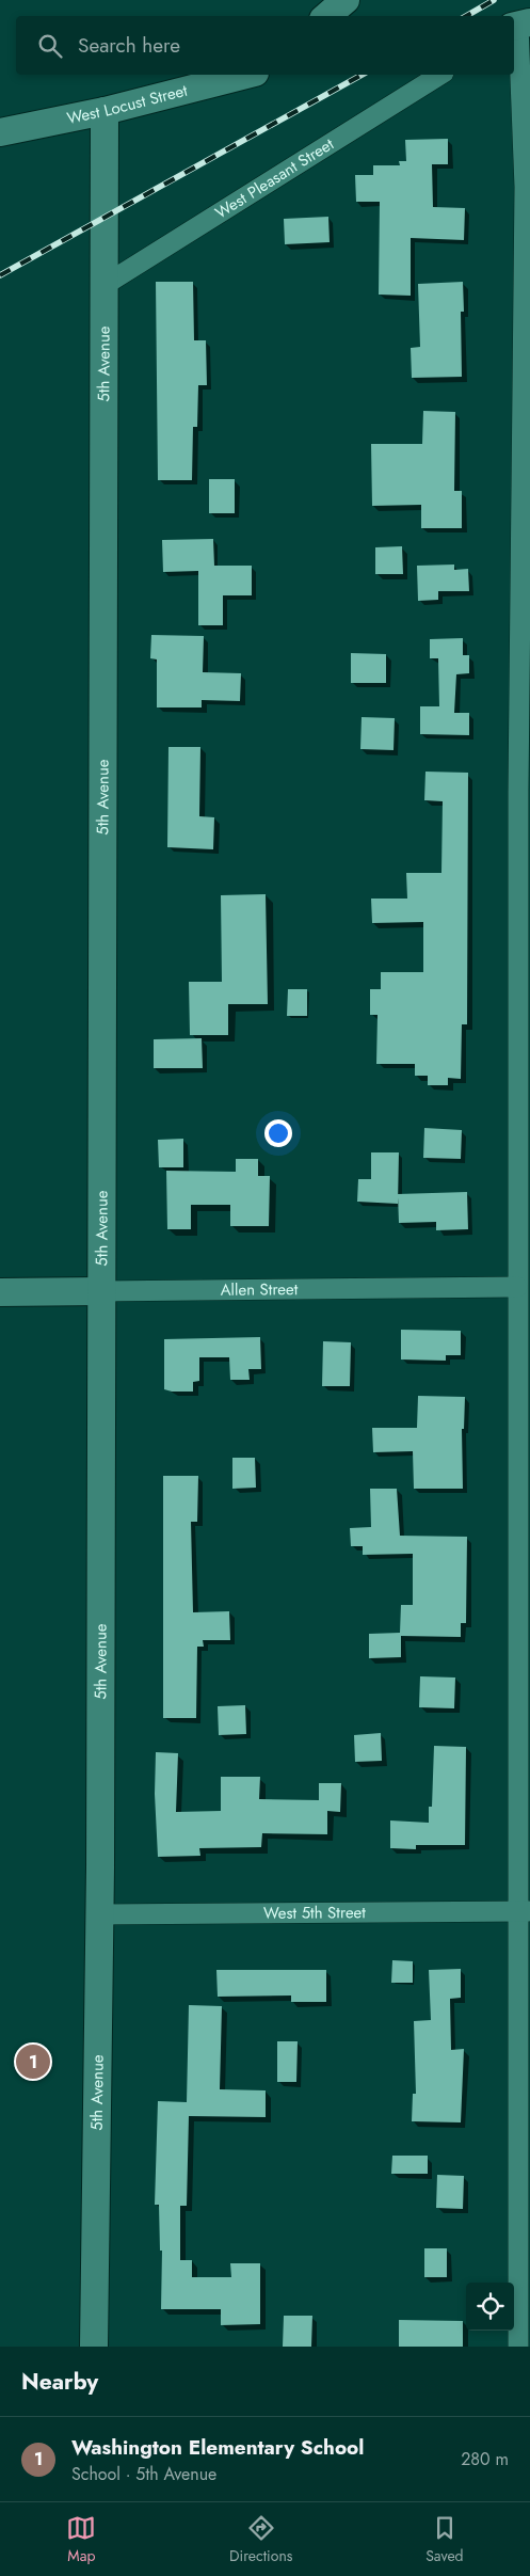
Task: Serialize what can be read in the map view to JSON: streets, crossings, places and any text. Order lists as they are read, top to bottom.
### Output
{
  "streets": {
    "street": [
      "West Locust Street",
      "West Pleasant Street",
      "5th Avenue",
      "Allen Street",
      "West 5th Street"
    ]
  },
  "crossings": [
    ["West Locust Street", "5th Avenue"],
    ["West Pleasant Street", "5th Avenue"],
    ["5th Avenue", "Allen Street"],
    ["5th Avenue", "West 5th Street"]
  ],
  "page": {
    "search": "Search here",
    "pins": "1",
    "heading": "Nearby",
    "list": [
      {
        "mark": "1",
        "name": "Washington Elementary School",
        "note": "School · 5th Avenue",
        "value": "280 m"
      }
    ],
    "nav": ["Map", "Directions", "Saved"]
  }
}
